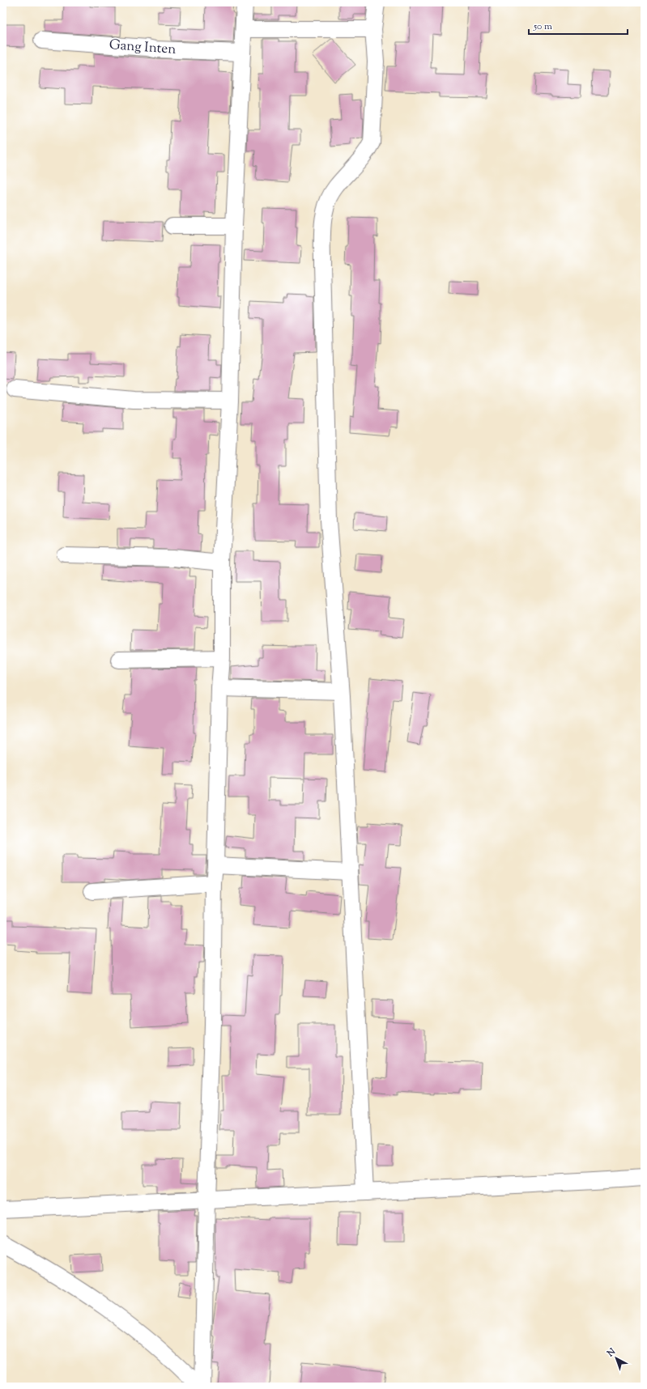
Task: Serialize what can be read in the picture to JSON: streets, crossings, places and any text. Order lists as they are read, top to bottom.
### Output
{
  "streets": {
    "street": ["Gang Inten"]
  },
  "scale_bar": "50 m",
  "north": "top left"
}
